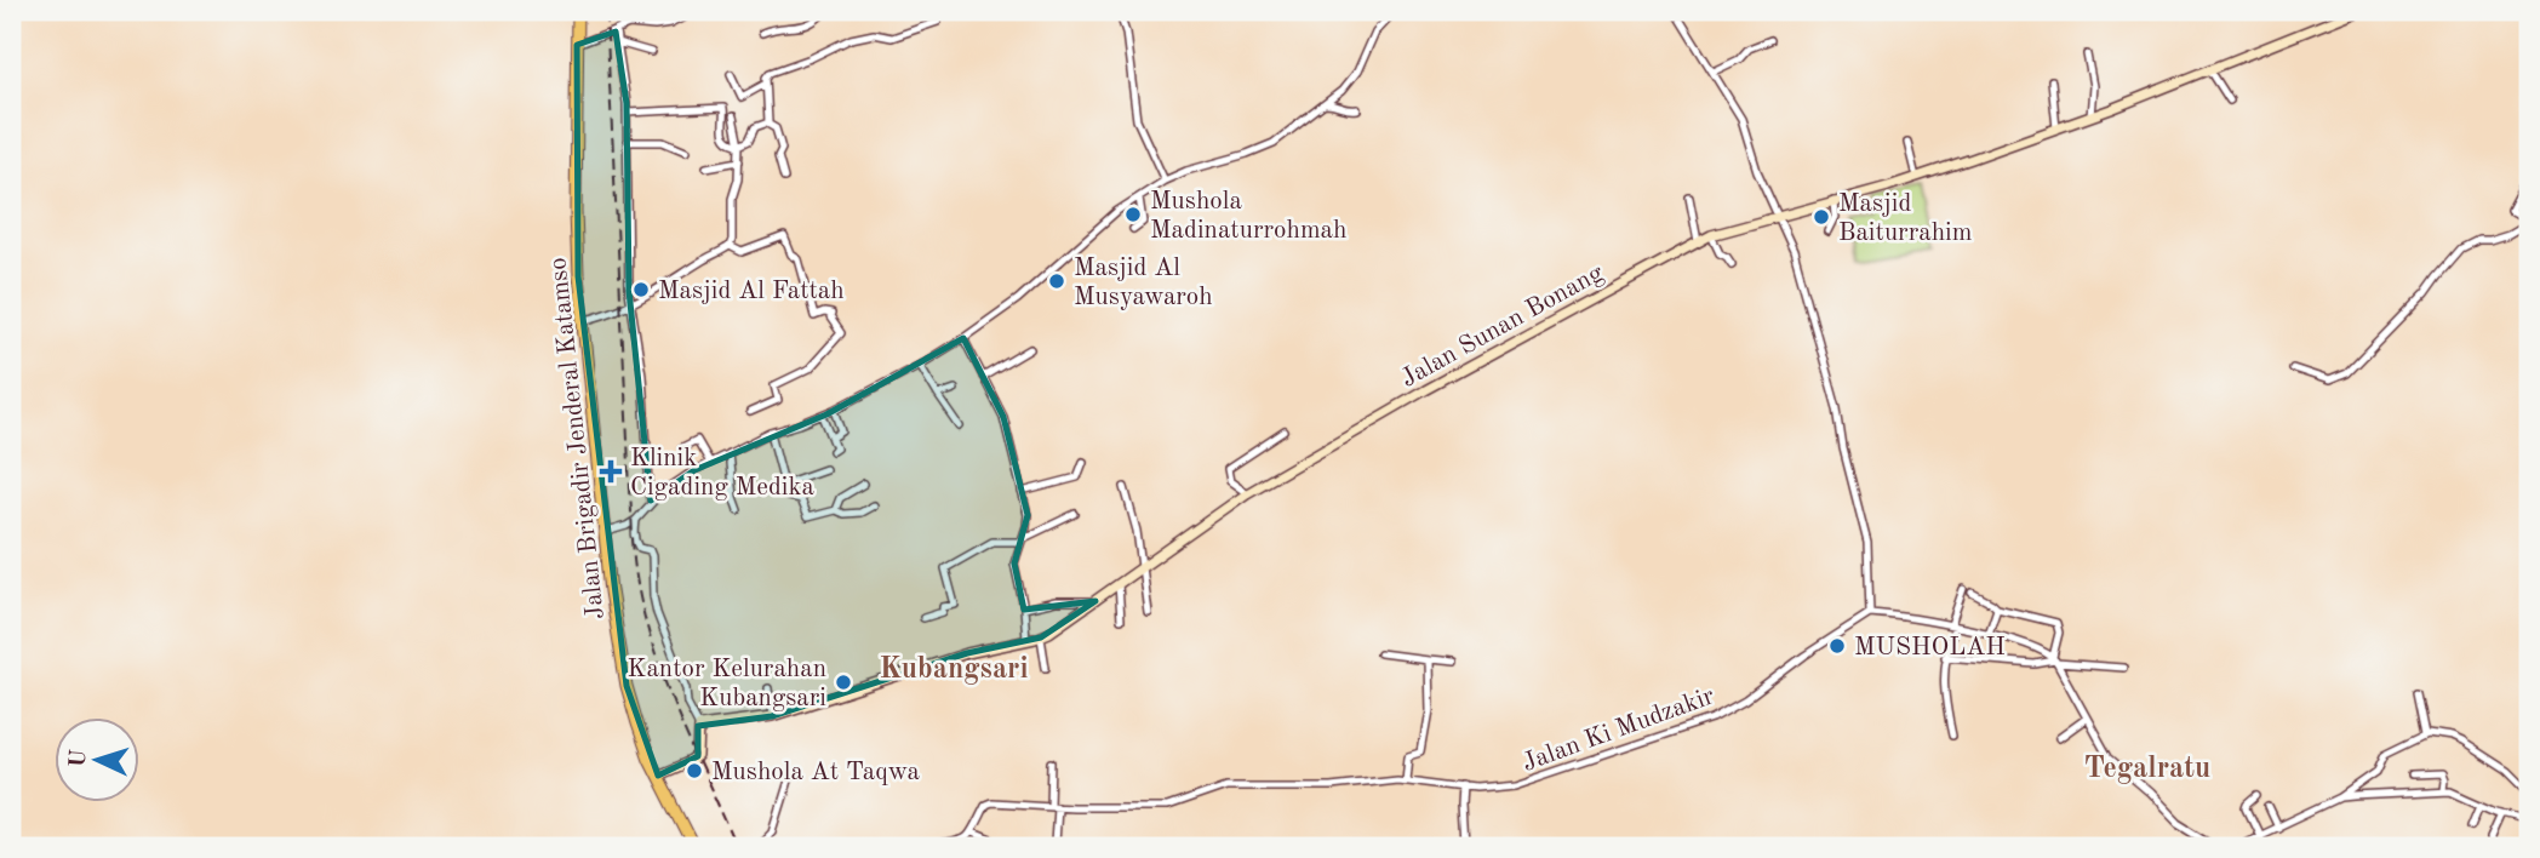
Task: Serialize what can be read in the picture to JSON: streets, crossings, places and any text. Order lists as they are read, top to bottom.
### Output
{
  "streets": {
    "highway": ["Jalan Brigadir Jenderal Katamso"],
    "street": ["Jalan Sunan Bonang", "Jalan Ki Mudzakir"]
  },
  "districts": ["Kubangsari", "Tegalratu"],
  "places": {
    "other": [
      "Mushola Madinaturrohmah",
      "Masjid Baiturrahim",
      "Masjid Al Musyawaroh",
      "Masjid Al Fattah",
      "MUSHOLAH",
      "Kantor Kelurahan Kubangsari",
      "Mushola At Taqwa"
    ],
    "health": ["Klinik Cigading Medika"]
  },
  "north": "left"
}
